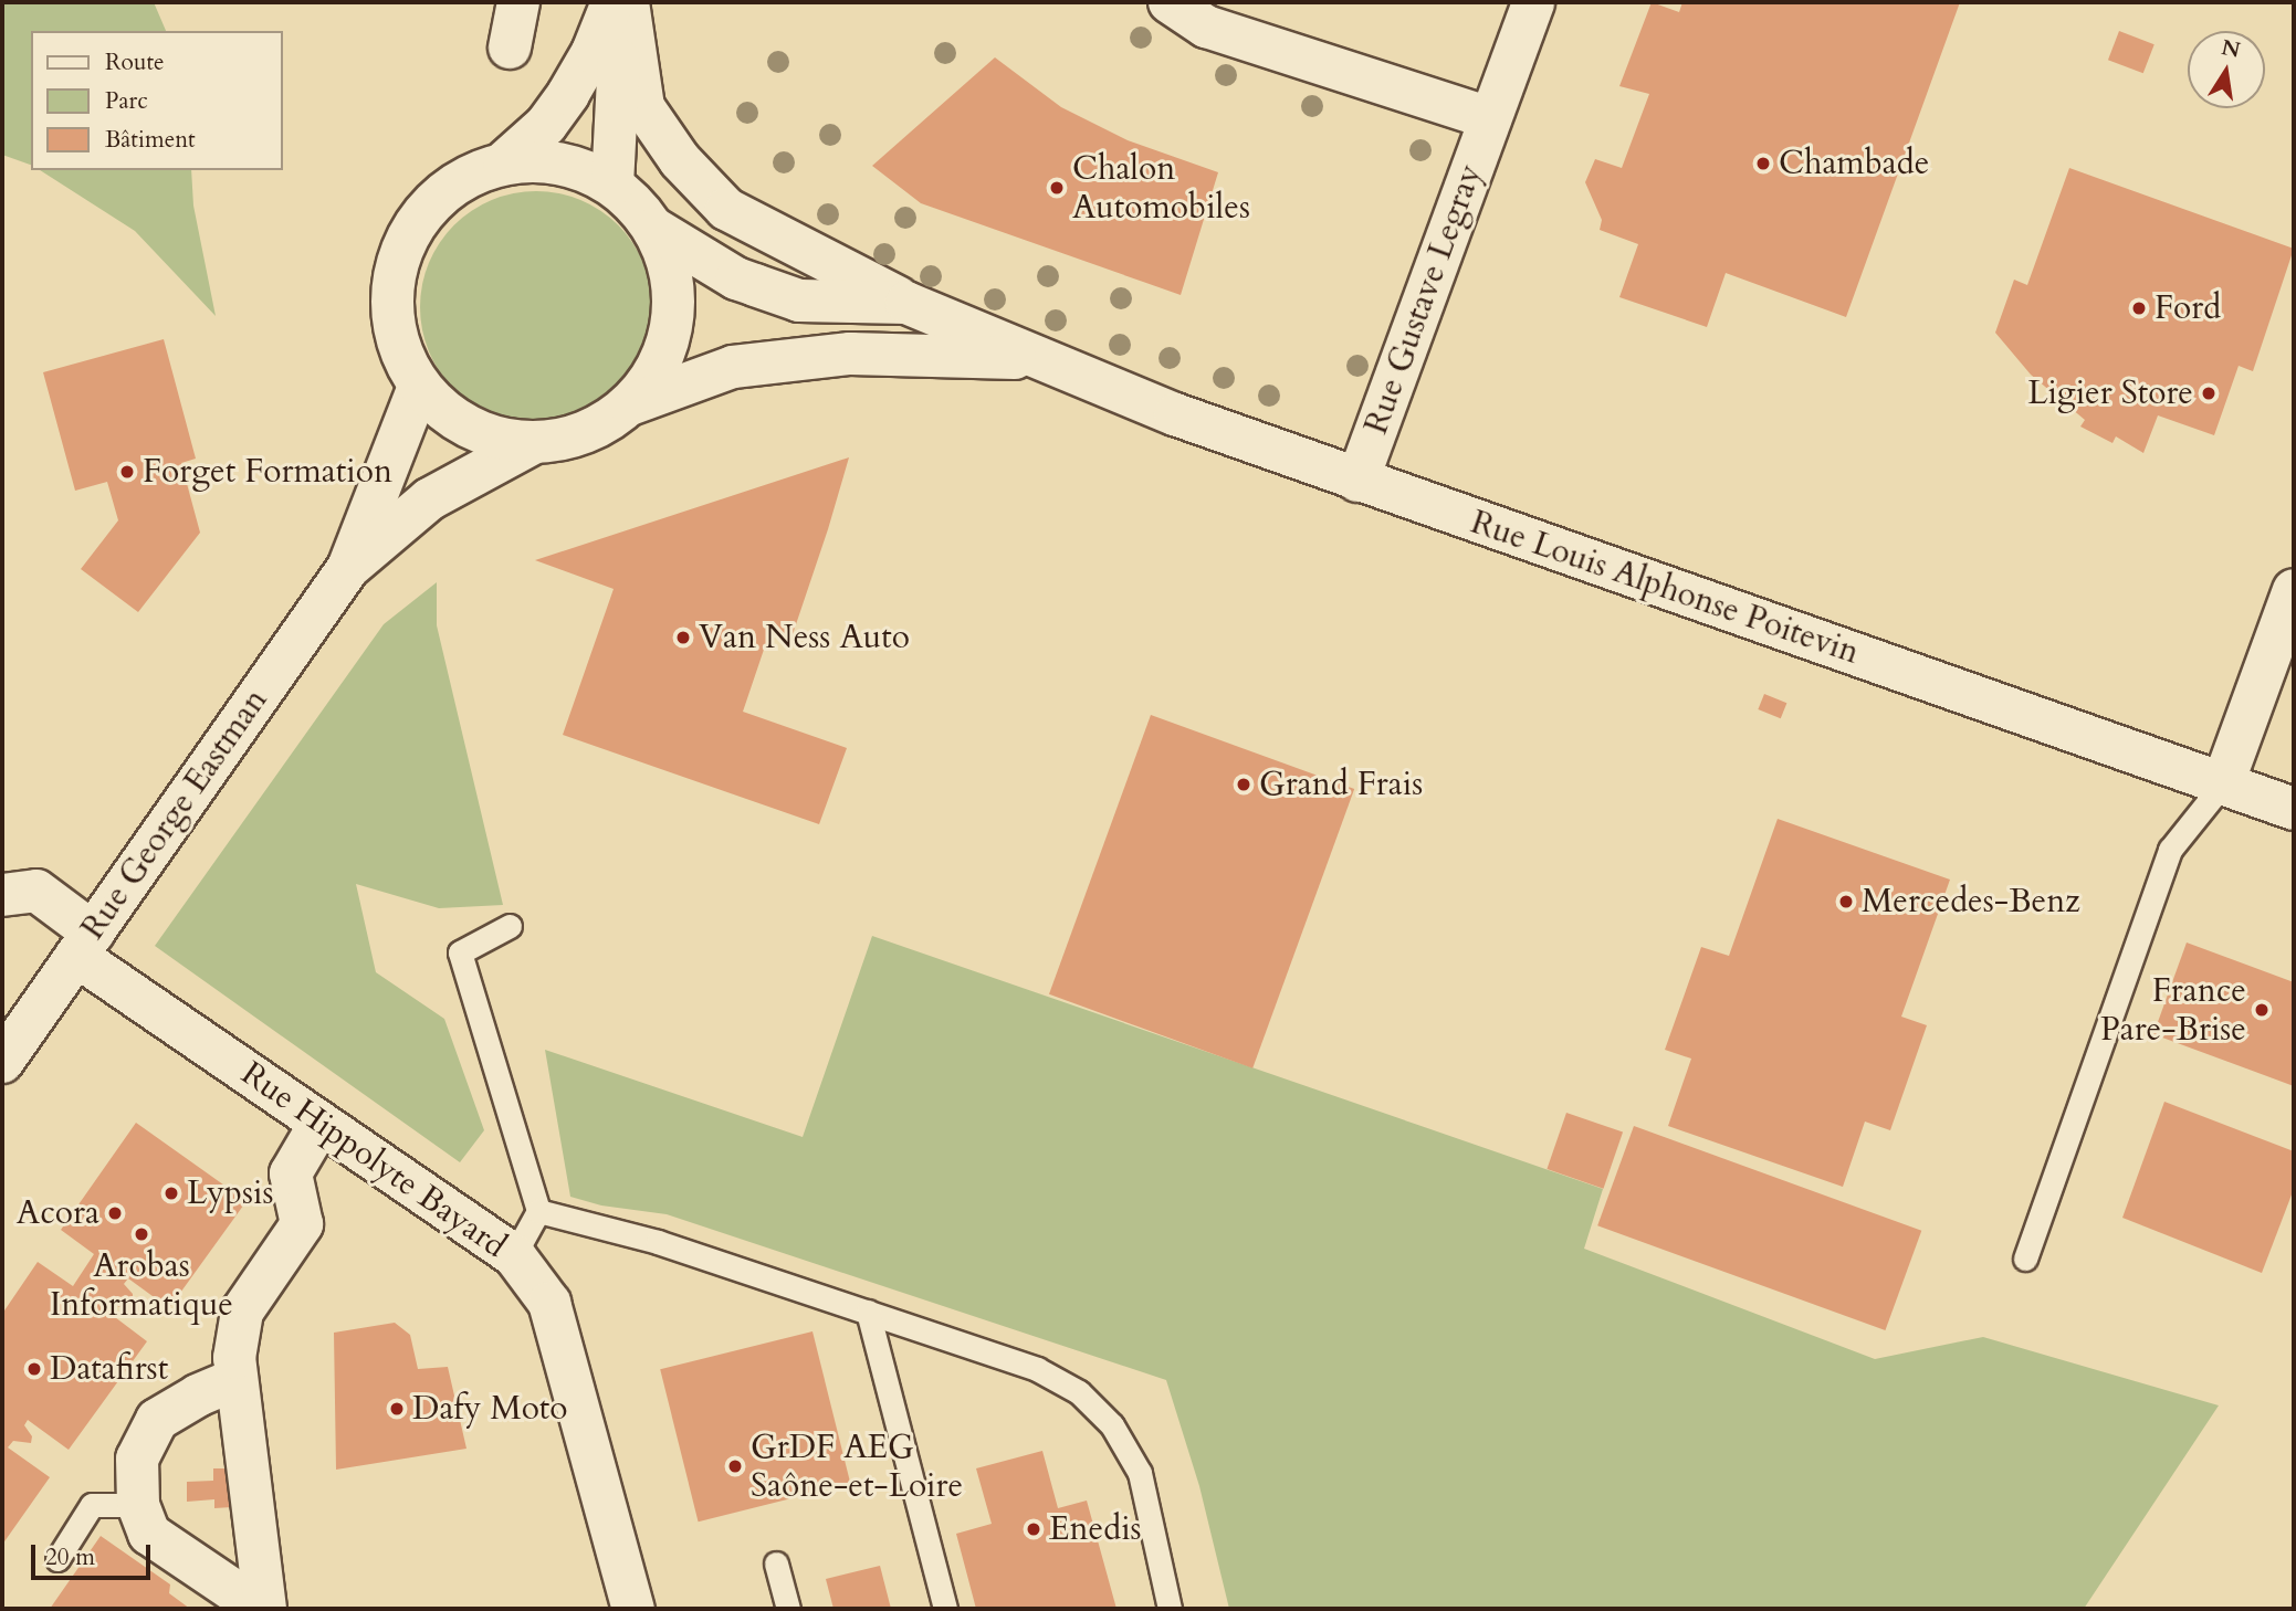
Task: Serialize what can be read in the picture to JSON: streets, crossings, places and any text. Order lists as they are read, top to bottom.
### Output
{
  "streets": {
    "street": [
      "Rue Gustave Legray",
      "Rue Louis Alphonse Poitevin",
      "Rue George Eastman",
      "Rue Hippolyte Bayard"
    ]
  },
  "crossings": [
    ["Rue Gustave Legray", "Rue Louis Alphonse Poitevin"],
    ["Rue George Eastman", "Rue Hippolyte Bayard"]
  ],
  "places": [
    "Chambade",
    "Chalon Automobiles",
    "Ford",
    "Ligier Store",
    "Forget Formation",
    "Van Ness Auto",
    "Grand Frais",
    "Mercedes-Benz",
    "France Pare-Brise",
    "Lypsis",
    "Acora",
    "Arobas Informatique",
    "Datafirst",
    "Dafy Moto",
    "GrDF AEG Saône-et-Loire",
    "Enedis"
  ],
  "legend": ["Route", "Parc", "Bâtiment"],
  "scale_bar": "20 m",
  "north": "top"
}
